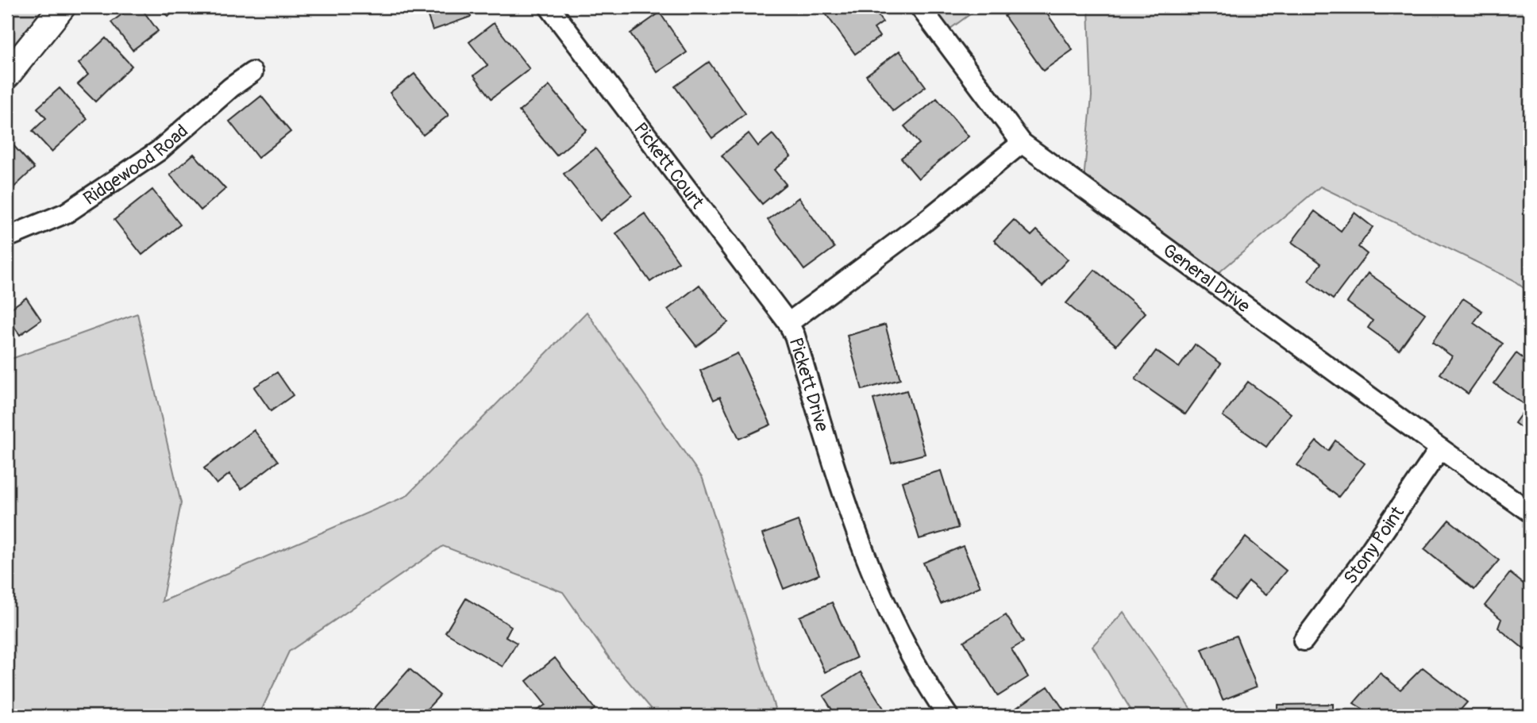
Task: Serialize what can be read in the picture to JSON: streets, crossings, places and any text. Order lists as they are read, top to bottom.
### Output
{
  "streets": {
    "street": [
      "Ridgewood Road",
      "Pickett Court",
      "General Drive",
      "Pickett Drive",
      "Stony Point"
    ]
  },
  "crossings": [
    ["Pickett Court", "Pickett Drive"],
    ["General Drive", "Pickett Drive"],
    ["General Drive", "Stony Point"]
  ]
}
